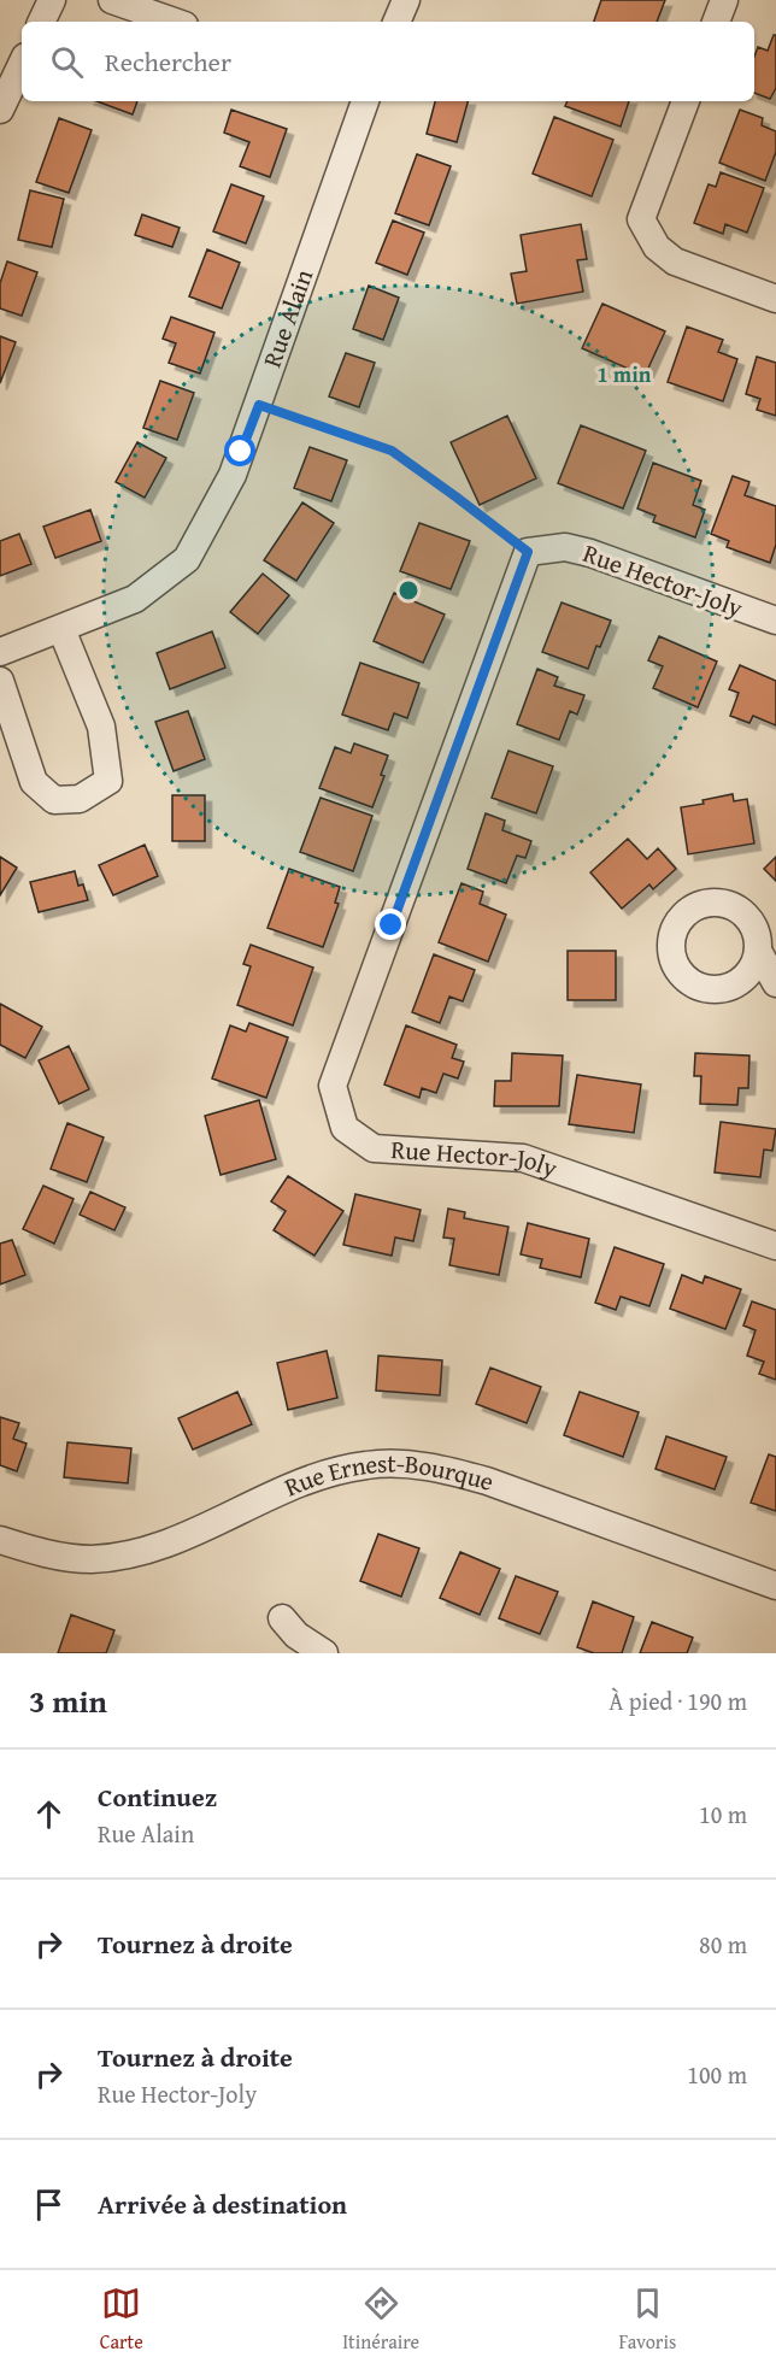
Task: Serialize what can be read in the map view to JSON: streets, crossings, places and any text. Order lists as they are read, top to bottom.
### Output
{
  "streets": {
    "street": ["Rue Alain", "Rue Hector-Joly", "Rue Ernest-Bourque"]
  },
  "page": {
    "search": "Rechercher",
    "heading": ["3 min", "À pied · 190 m"],
    "list": [
      ["Continuez", "Rue Alain", "10 m"],
      ["Tournez à droite", "80 m"],
      ["Tournez à droite", "Rue Hector-Joly", "100 m"],
      "Arrivée à destination"
    ],
    "nav": ["Carte", "Itinéraire", "Favoris"]
  },
  "rings": ["1 min"]
}
